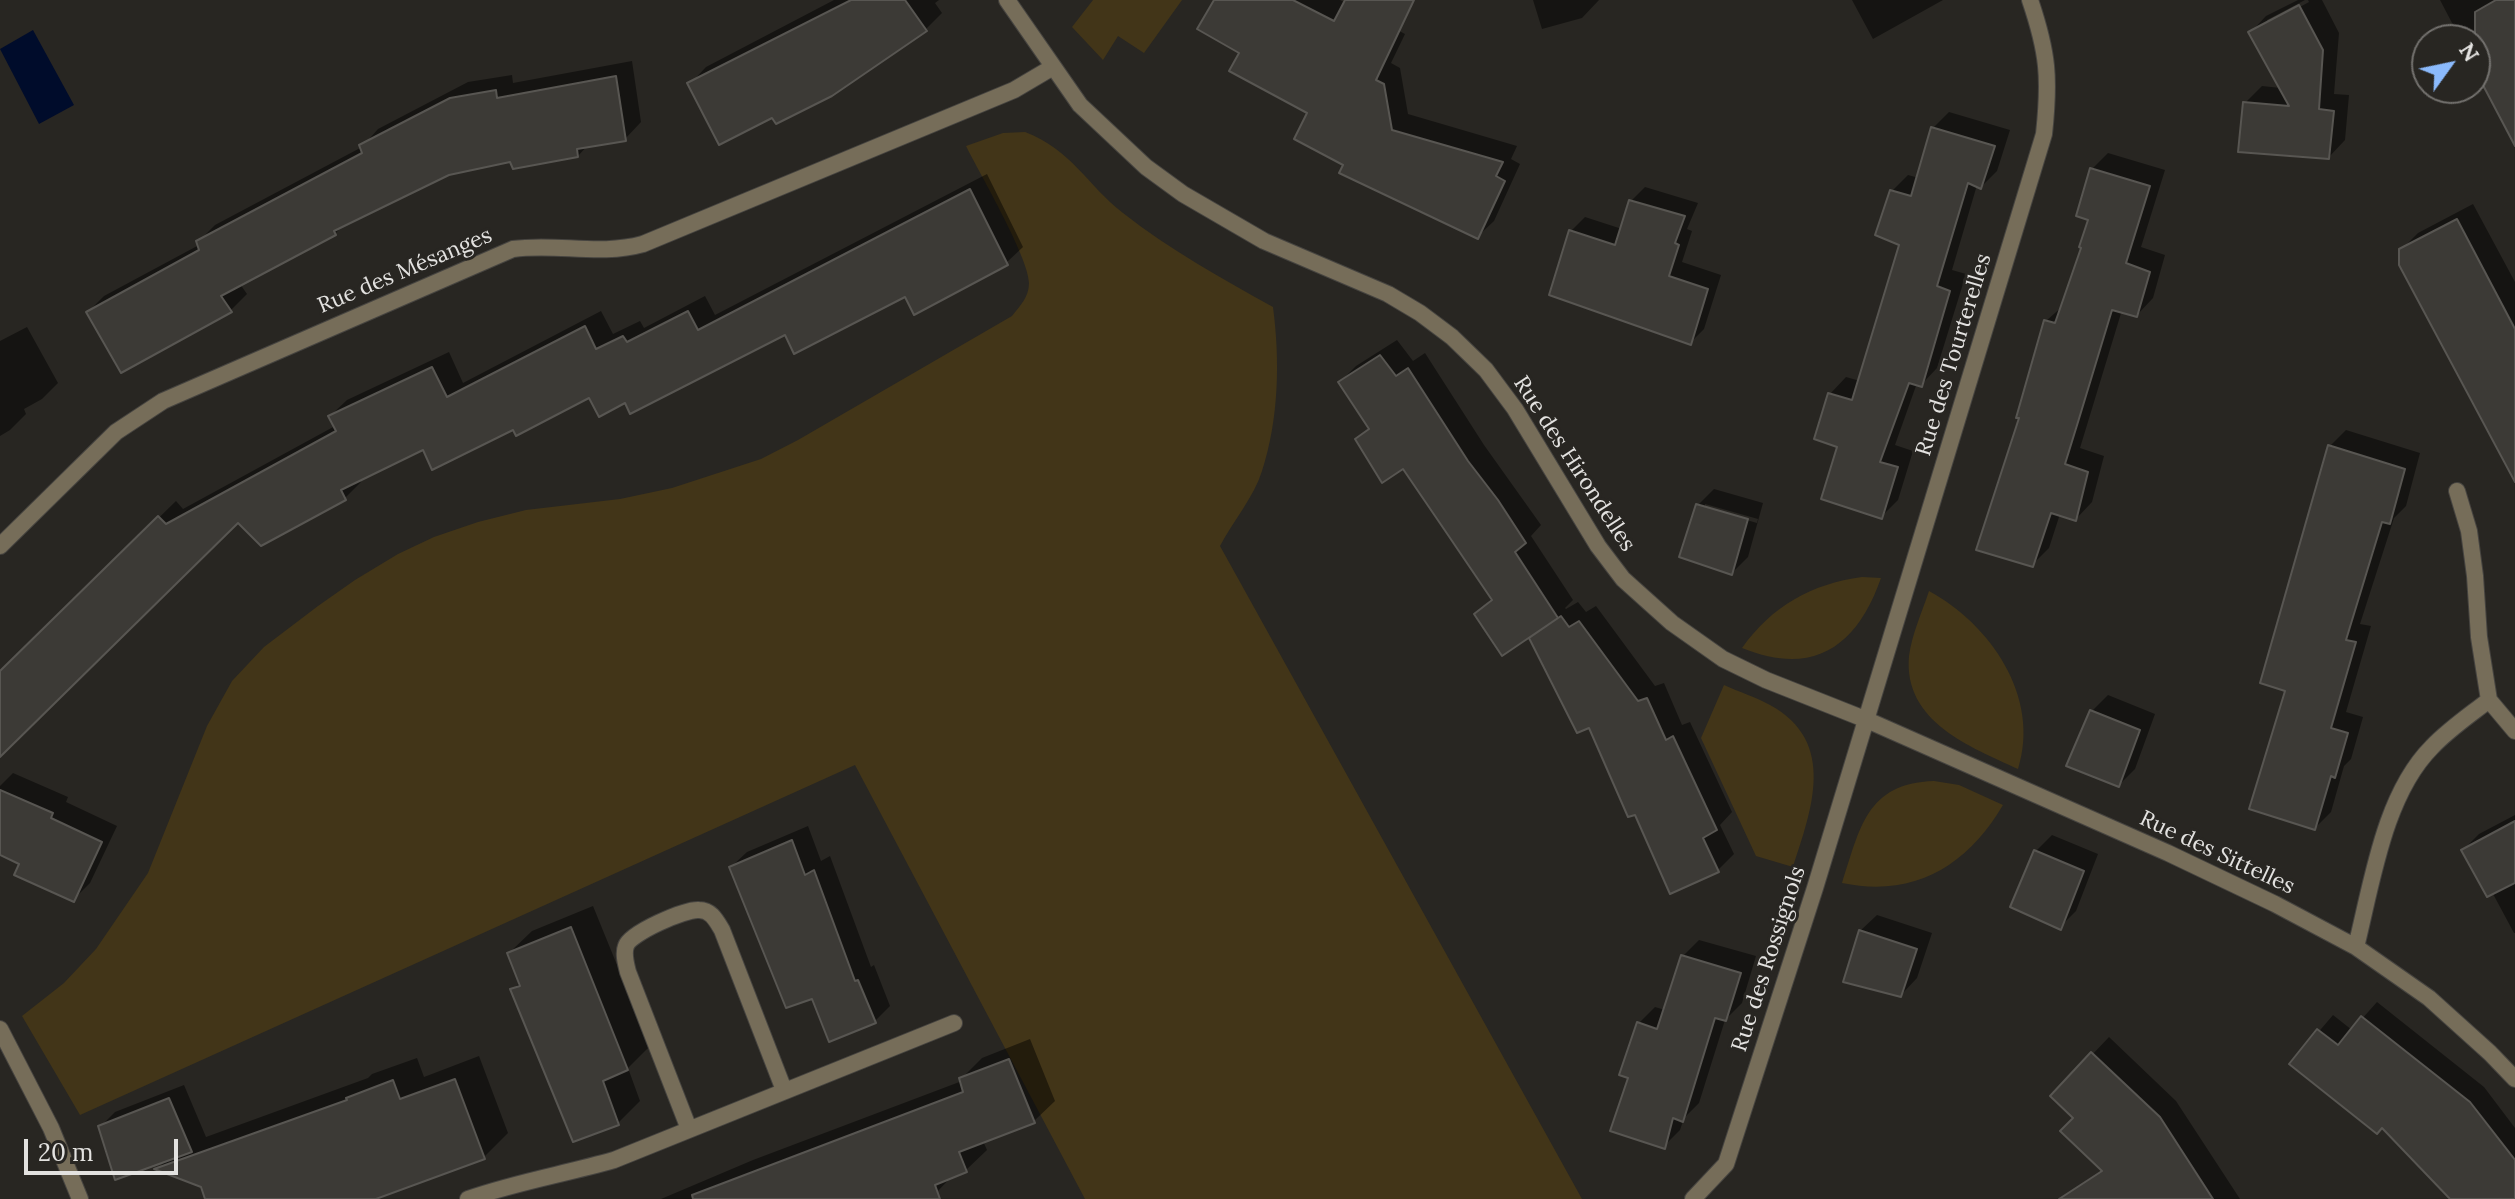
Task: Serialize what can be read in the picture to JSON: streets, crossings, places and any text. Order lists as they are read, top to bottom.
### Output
{
  "streets": {
    "street": [
      "Rue des Mésanges",
      "Rue des Tourterelles",
      "Rue des Hirondelles",
      "Rue des Sittelles",
      "Rue des Rossignols"
    ]
  },
  "crossings": [
    ["Rue des Mésanges", "Rue des Hirondelles"],
    ["Rue des Tourterelles", "Rue des Hirondelles"],
    ["Rue des Tourterelles", "Rue des Sittelles"],
    ["Rue des Tourterelles", "Rue des Rossignols"],
    ["Rue des Hirondelles", "Rue des Sittelles"],
    ["Rue des Hirondelles", "Rue des Rossignols"],
    ["Rue des Sittelles", "Rue des Rossignols"]
  ],
  "scale_bar": "20 m",
  "north": "top right"
}
